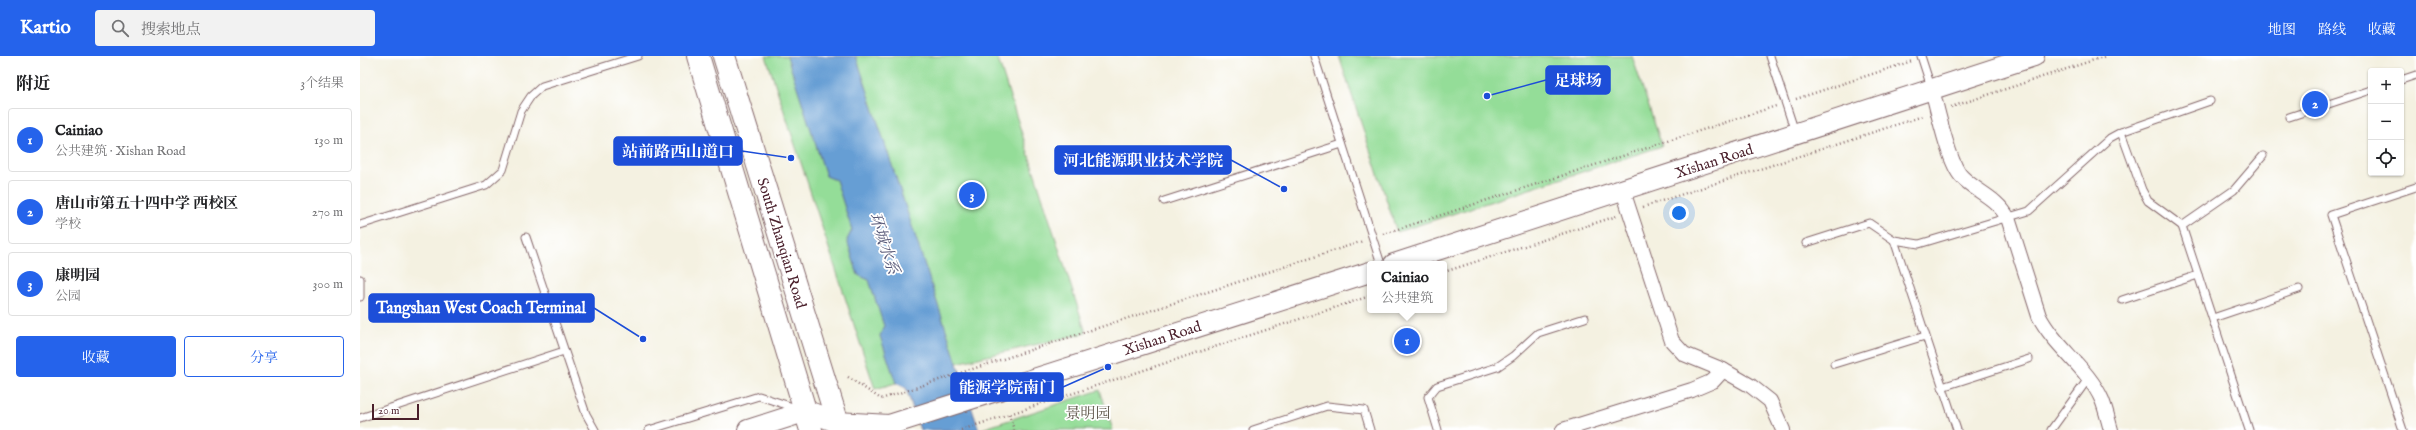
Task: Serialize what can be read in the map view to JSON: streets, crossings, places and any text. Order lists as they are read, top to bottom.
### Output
{
  "streets": {
    "main road": ["South Zhanqian Road"],
    "street": ["Xishan Road"]
  },
  "crossings": [
    ["Xishan Road", "South Zhanqian Road"]
  ],
  "water": ["环城水系"],
  "parks": ["景明园"],
  "places": [
    "足球场",
    "站前路西山道口",
    "河北能源职业技术学院",
    "Tangshan West Coach Terminal",
    "能源学院南门"
  ],
  "scale_bar": "20 m",
  "page": {
    "header": "Kartio",
    "search": "搜索地点",
    "nav": ["地图", "路线", "收藏"],
    "heading": ["附近", "3个结果"],
    "map_buttons": ["+", "−"],
    "pins": ["2", "3", "1"],
    "list": [
      {
        "mark": "1",
        "name": "Cainiao",
        "note": "公共建筑 · Xishan Road",
        "value": "130 m"
      },
      {
        "mark": "2",
        "name": "唐山市第五十四中学 西校区",
        "note": "学校",
        "value": "270 m"
      },
      {
        "mark": "3",
        "name": "康明园",
        "note": "公园",
        "value": "300 m"
      }
    ],
    "popup": ["Cainiao", "公共建筑"],
    "buttons": ["收藏", "分享"],
    "scale": "20 m"
  }
}
